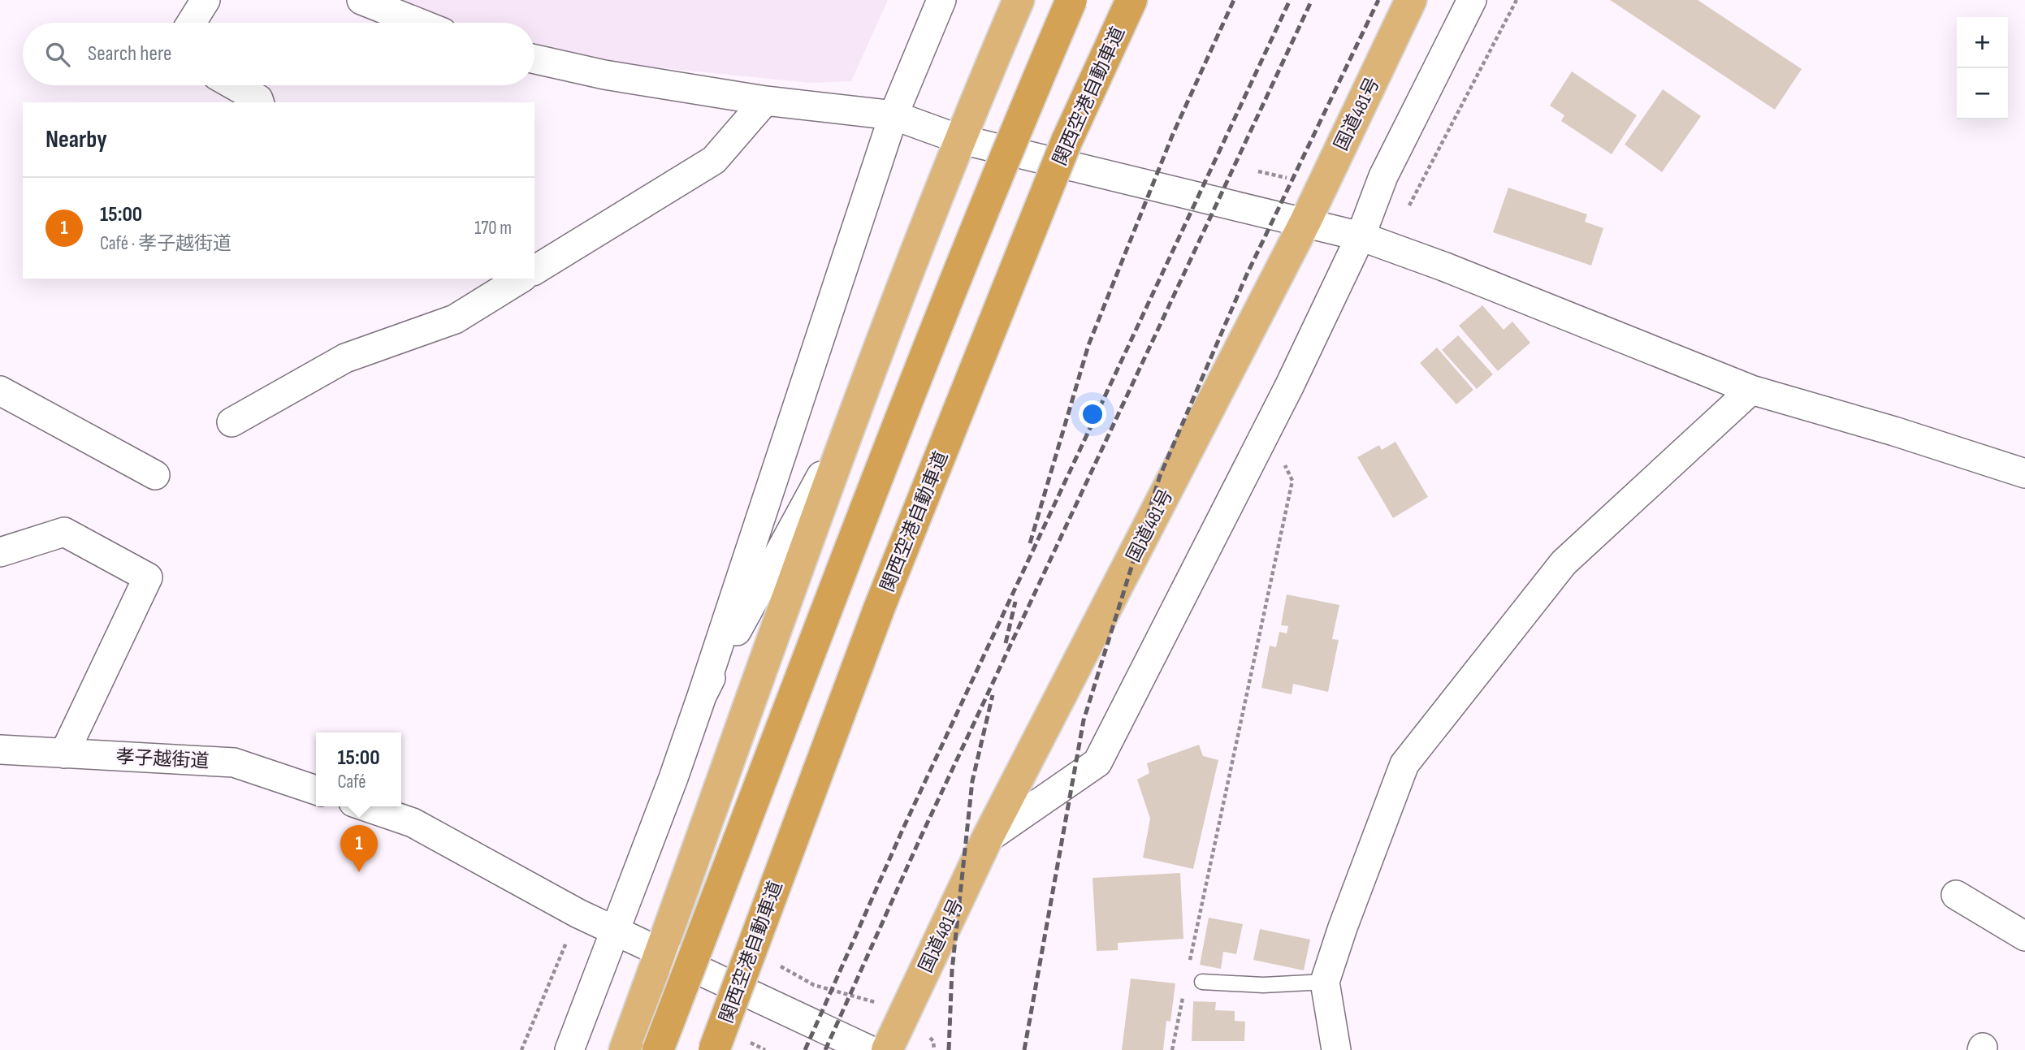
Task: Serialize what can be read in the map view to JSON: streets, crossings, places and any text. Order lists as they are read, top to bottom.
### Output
{
  "streets": {
    "highway": ["関西空港自動車道", "国道481号"],
    "street": ["孝子越街道"]
  },
  "page": {
    "map_buttons": ["+", "−"],
    "search": "Search here",
    "heading": "Nearby",
    "list": [
      {
        "mark": "1",
        "name": "15:00",
        "note": "Café · 孝子越街道",
        "value": "170 m"
      }
    ],
    "popup": ["15:00", "Café"],
    "pins": "1"
  }
}
